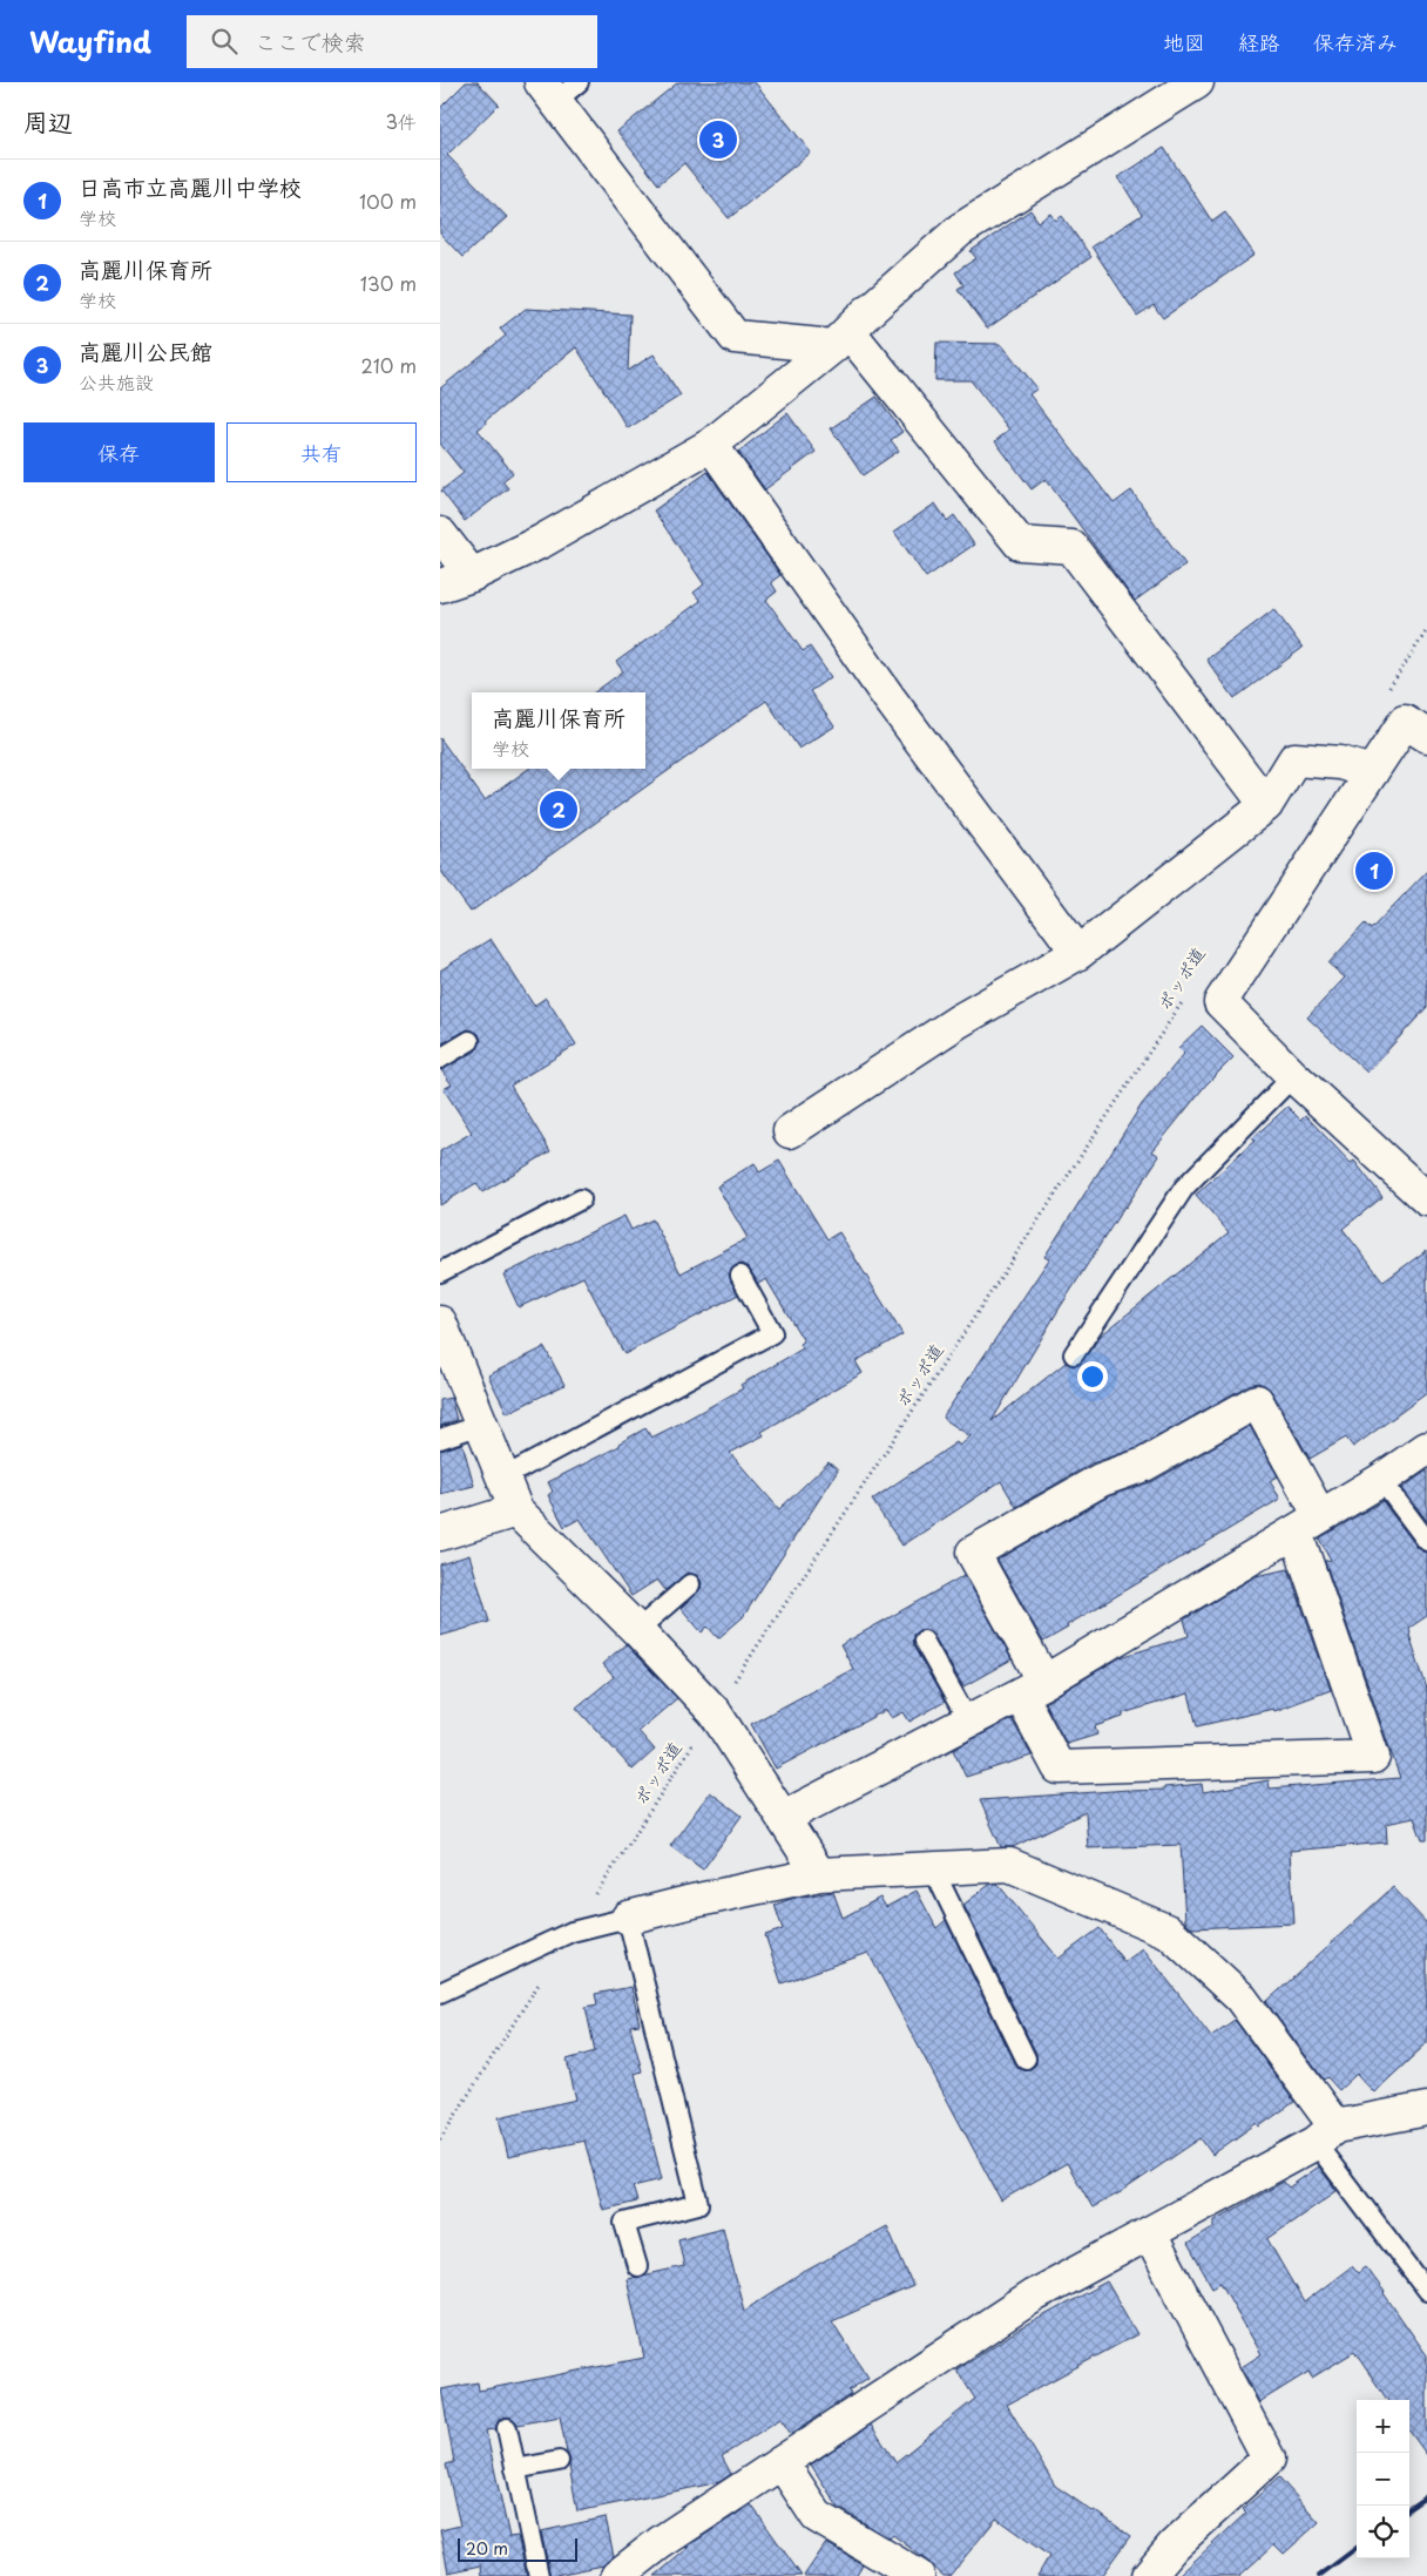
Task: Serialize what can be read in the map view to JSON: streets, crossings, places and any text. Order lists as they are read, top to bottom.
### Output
{
  "streets": {
    "path": ["ポッポ道"]
  },
  "scale_bar": "20 m",
  "page": {
    "header": "Wayfind",
    "search": "ここで検索",
    "nav": ["地図", "経路", "保存済み"],
    "heading": ["周辺", "3件"],
    "pins": ["3", "2", "1"],
    "list": [
      {
        "mark": "1",
        "name": "日高市立高麗川中学校",
        "note": "学校",
        "value": "100 m"
      },
      {
        "mark": "2",
        "name": "高麗川保育所",
        "note": "学校",
        "value": "130 m"
      },
      {
        "mark": "3",
        "name": "高麗川公民館",
        "note": "公共施設",
        "value": "210 m"
      }
    ],
    "buttons": ["保存", "共有"],
    "popup": ["高麗川保育所", "学校"],
    "map_buttons": ["+", "−"],
    "scale": "20 m"
  }
}
